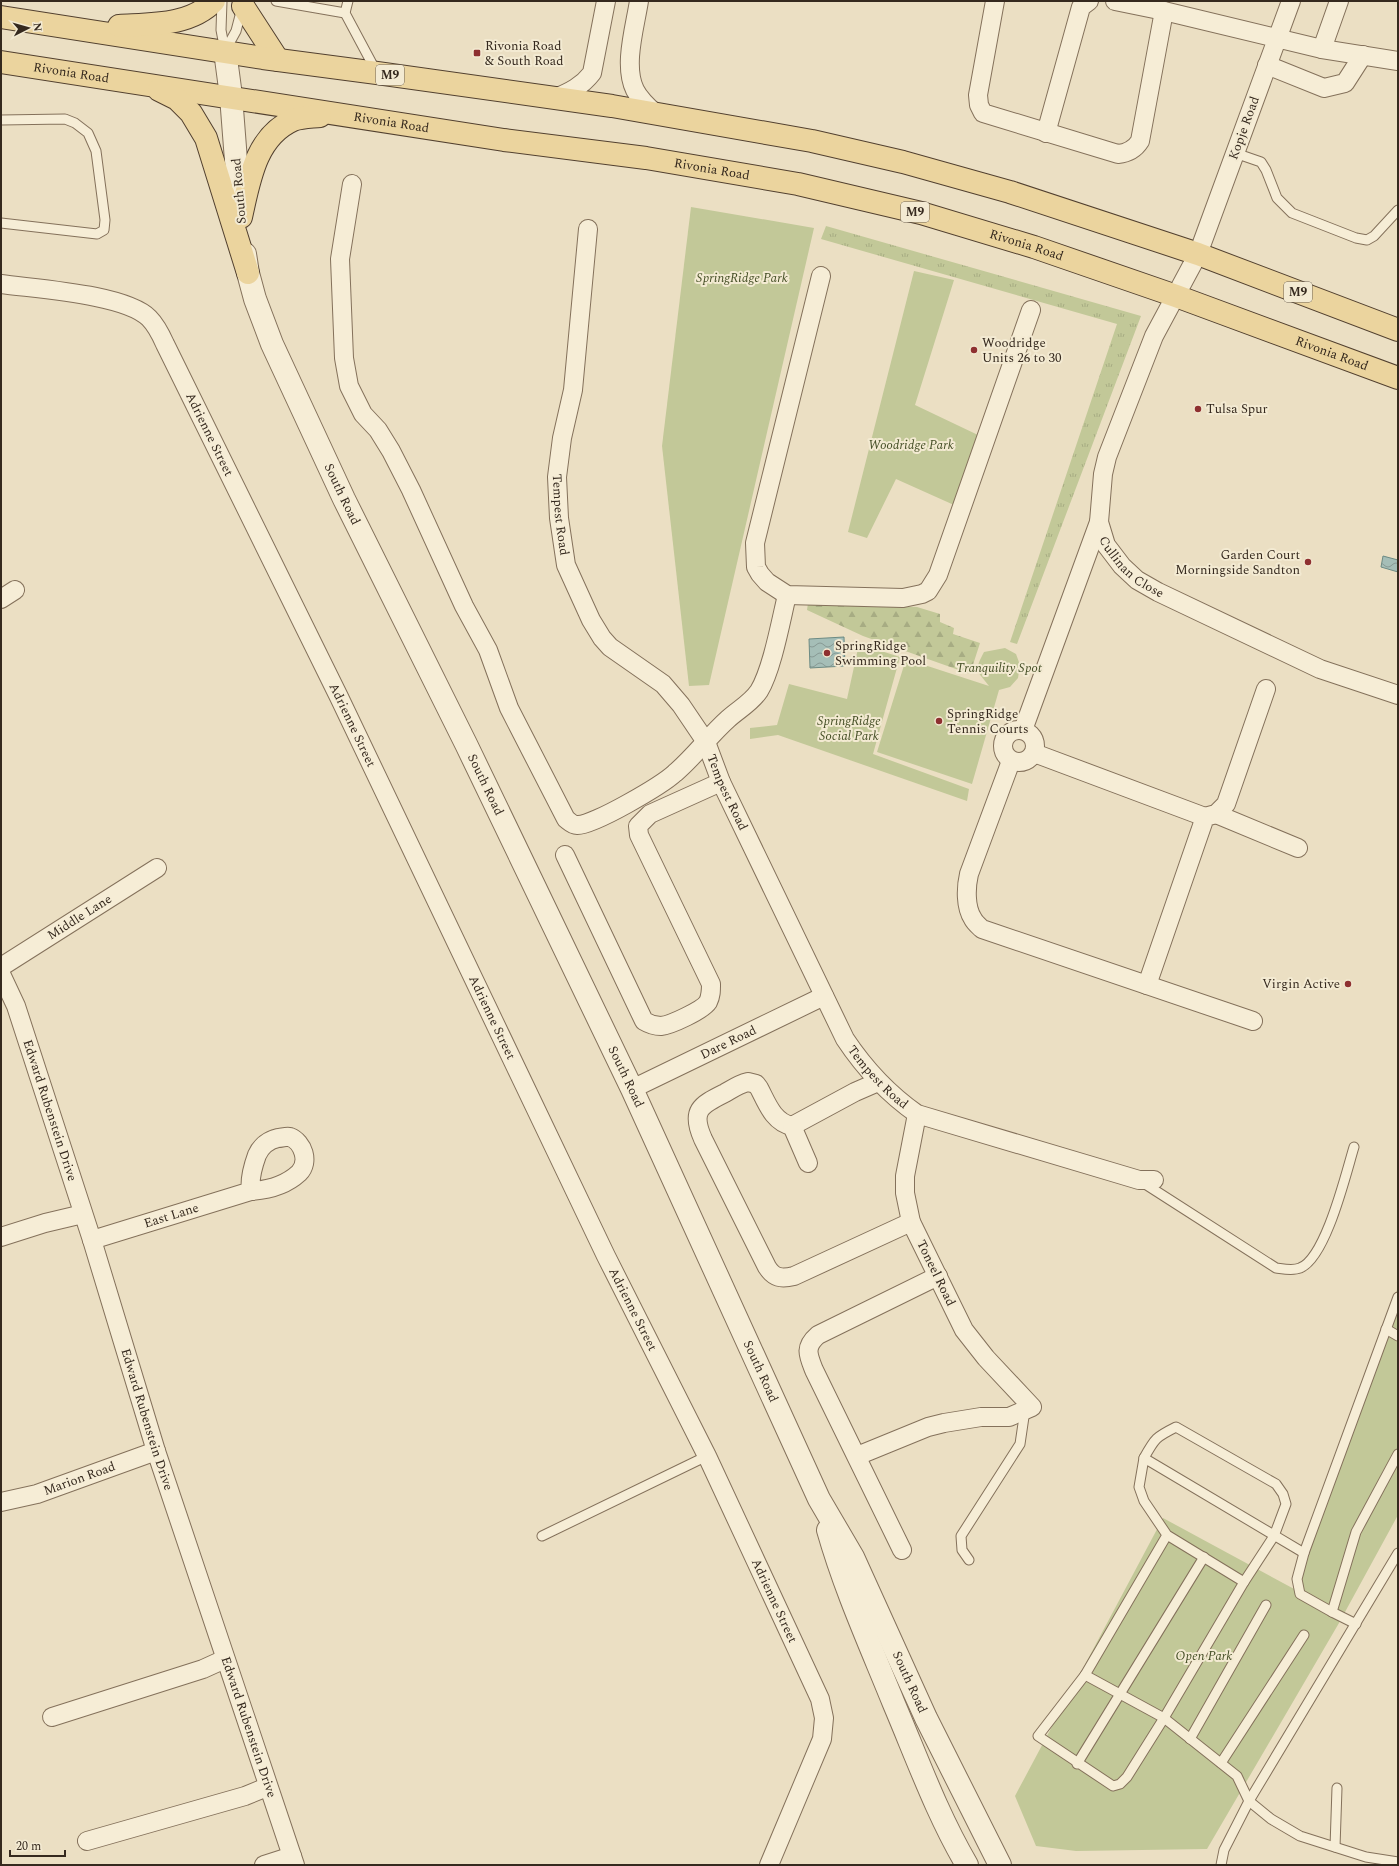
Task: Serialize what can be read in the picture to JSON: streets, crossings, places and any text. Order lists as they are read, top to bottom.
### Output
{
  "streets": {
    "main road": ["Rivonia Road", "M9"],
    "street": [
      "Kopje Road",
      "South Road",
      "Adrienne Street",
      "Tempest Road",
      "Cullinan Close",
      "Middle Lane",
      "Dare Road",
      "Edward Rubenstein Drive",
      "East Lane",
      "Toneel Road",
      "Marion Road"
    ]
  },
  "crossings": [
    ["Rivonia Road", "Kopje Road"],
    ["Rivonia Road", "South Road"],
    ["Rivonia Road", "Cullinan Close"],
    ["M9", "Kopje Road"],
    ["M9", "South Road"],
    ["Kopje Road", "Cullinan Close"],
    ["South Road", "Dare Road"],
    ["Tempest Road", "Dare Road"],
    ["Tempest Road", "Toneel Road"],
    ["Edward Rubenstein Drive", "East Lane"],
    ["Edward Rubenstein Drive", "Marion Road"]
  ],
  "parks": [
    "SpringRidge Park",
    "Woodridge Park",
    "Tranquility Spot",
    "SpringRidge Social Park",
    "Open Park"
  ],
  "places": {
    "transit": ["Rivonia Road & South Road"],
    "other": [
      "Woodridge Units 26 to 30",
      "Tulsa Spur",
      "Garden Court Morningside Sandton",
      "SpringRidge Swimming Pool",
      "SpringRidge Tennis Courts",
      "Virgin Active"
    ]
  },
  "scale_bar": "20 m",
  "north": "right"
}
